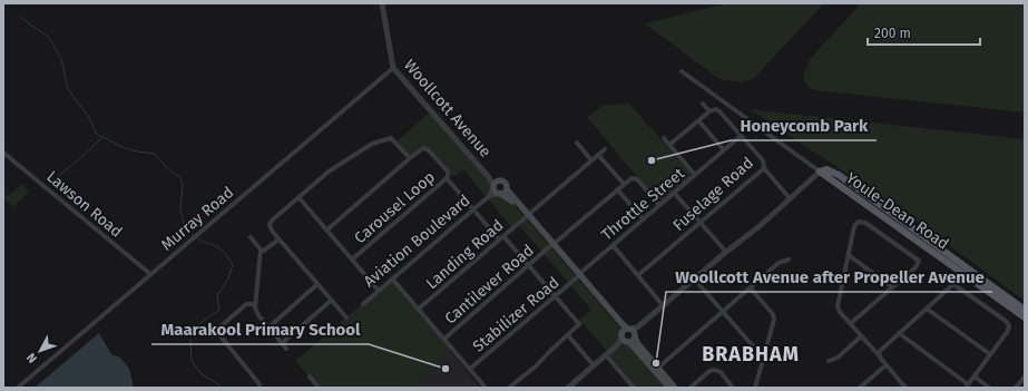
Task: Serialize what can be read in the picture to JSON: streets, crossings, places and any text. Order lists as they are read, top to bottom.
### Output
{
  "streets": {
    "main road": ["Woollcott Avenue", "Youle-Dean Road"],
    "street": [
      "Fuselage Road",
      "Lawson Road",
      "Throttle Street",
      "Carousel Loop",
      "Murray Road",
      "Aviation Boulevard",
      "Landing Road",
      "Cantilever Road",
      "Stabilizer Road"
    ]
  },
  "crossings": [
    ["Woollcott Avenue", "Throttle Street"],
    ["Woollcott Avenue", "Murray Road"],
    ["Woollcott Avenue", "Aviation Boulevard"],
    ["Woollcott Avenue", "Landing Road"],
    ["Woollcott Avenue", "Cantilever Road"],
    ["Woollcott Avenue", "Stabilizer Road"],
    ["Fuselage Road", "Throttle Street"],
    ["Lawson Road", "Murray Road"],
    ["Throttle Street", "Stabilizer Road"]
  ],
  "districts": ["BRABHAM"],
  "places": ["Honeycomb Park", "Woollcott Avenue after Propeller Avenue", "Maarakool Primary School"],
  "scale_bar": "200 m",
  "north": "bottom left"
}
